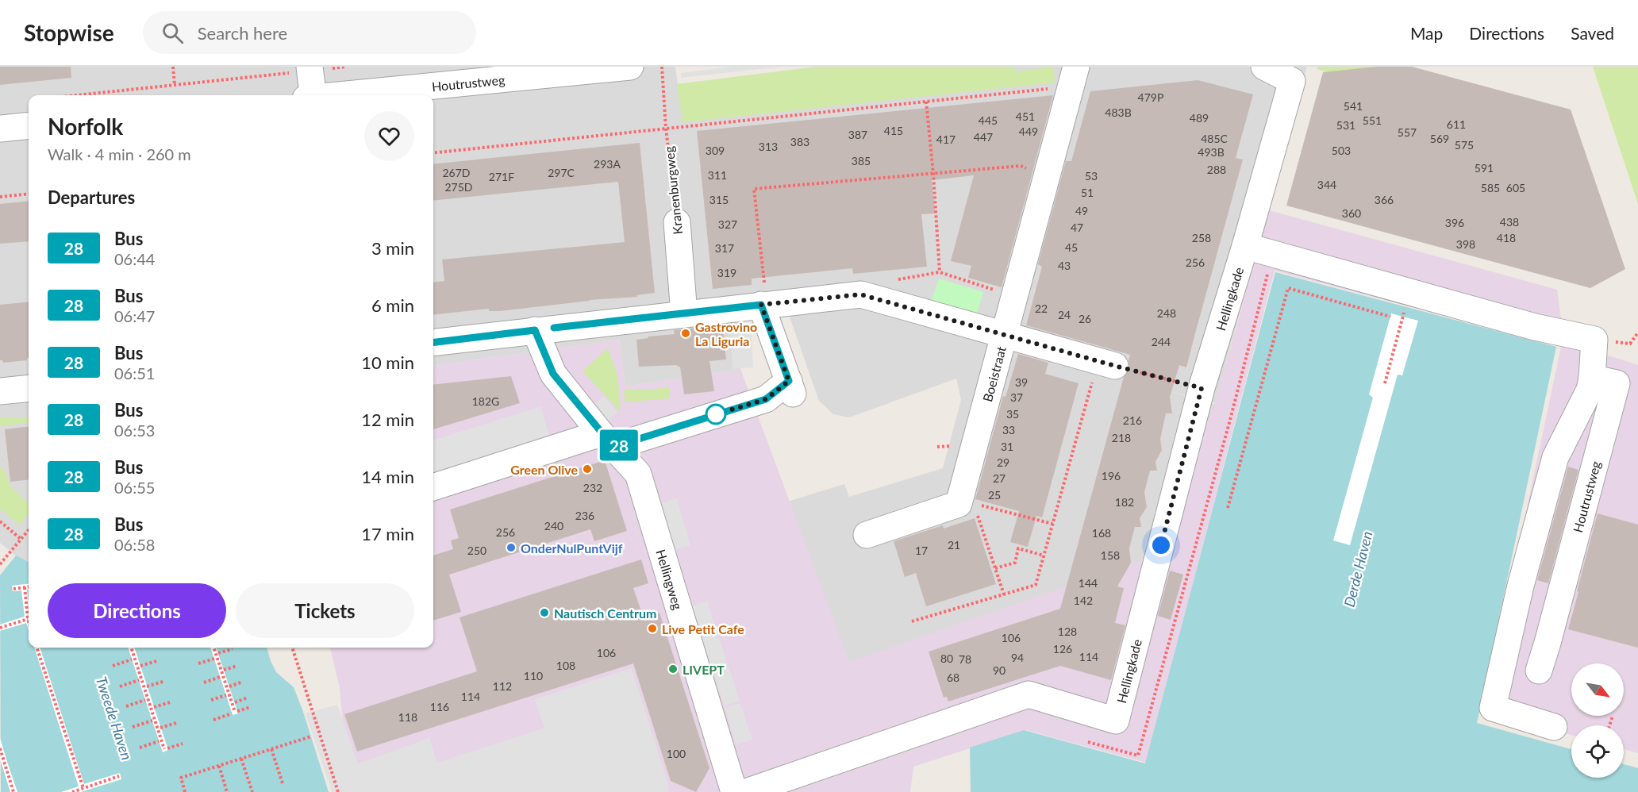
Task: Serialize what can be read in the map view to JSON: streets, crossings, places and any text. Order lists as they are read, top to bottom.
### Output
{
  "streets": {
    "street": [
      "Houtrustweg",
      "Kranenburgweg",
      "Hellingkade",
      "Boeistraat",
      "Hellingweg"
    ]
  },
  "water": ["Derde Haven", "Tweede Haven"],
  "places": [
    "Gastrovino La Liguria",
    "Green Olive",
    "OnderNulPuntVijf",
    "Nautisch Centrum",
    "Live Petit Cafe",
    "LIVEPT"
  ],
  "lines": ["bus line 28"],
  "house_numbers": [
    "479P",
    "541",
    "483B",
    "451",
    "489",
    "445",
    "551",
    "611",
    "531",
    "415",
    "449",
    "557",
    "387",
    "447",
    "485C",
    "569",
    "417",
    "383",
    "575",
    "313",
    "309",
    "503",
    "493B",
    "385",
    "293A",
    "591",
    "288",
    "267D",
    "297C",
    "311",
    "53",
    "271F",
    "344",
    "275D",
    "585",
    "605",
    "51",
    "315",
    "366",
    "49",
    "360",
    "438",
    "396",
    "327",
    "47",
    "258",
    "418",
    "398",
    "45",
    "317",
    "256",
    "43",
    "319",
    "22",
    "248",
    "24",
    "26",
    "244",
    "39",
    "37",
    "182G",
    "35",
    "216",
    "33",
    "218",
    "31",
    "29",
    "196",
    "27",
    "232",
    "25",
    "182",
    "236",
    "240",
    "256",
    "168",
    "21",
    "250",
    "17",
    "158",
    "144",
    "142",
    "128",
    "106",
    "126",
    "106",
    "114",
    "94",
    "80",
    "78",
    "108",
    "90",
    "110",
    "68",
    "112",
    "114",
    "116",
    "118",
    "100"
  ],
  "north": "bottom right",
  "page": {
    "header": "Stopwise",
    "search": "Search here",
    "nav": ["Map", "Directions", "Saved"],
    "on_map": "28",
    "heading": [
      ["Norfolk", "Walk · 4 min · 260 m"],
      "Departures"
    ],
    "list": [
      {
        "mark": "28",
        "name": "Bus",
        "note": "06:44",
        "value": "3 min"
      },
      {
        "mark": "28",
        "name": "Bus",
        "note": "06:47",
        "value": "6 min"
      },
      {
        "mark": "28",
        "name": "Bus",
        "note": "06:51",
        "value": "10 min"
      },
      {
        "mark": "28",
        "name": "Bus",
        "note": "06:53",
        "value": "12 min"
      },
      {
        "mark": "28",
        "name": "Bus",
        "note": "06:55",
        "value": "14 min"
      },
      {
        "mark": "28",
        "name": "Bus",
        "note": "06:58",
        "value": "17 min"
      }
    ],
    "buttons": ["Directions", "Tickets"]
  }
}
